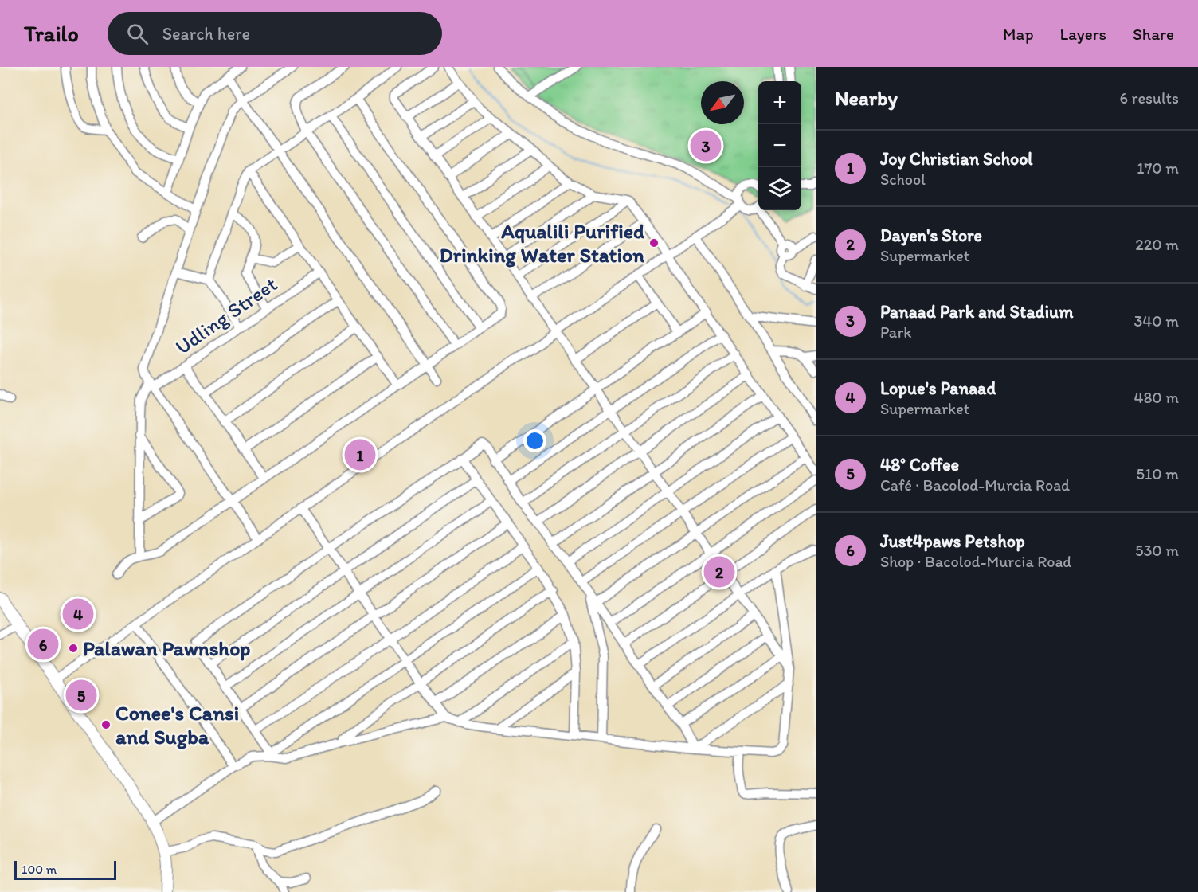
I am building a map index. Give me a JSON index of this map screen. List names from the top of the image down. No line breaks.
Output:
{"streets":{"street":["Udling Street"]},"places":["Aqualili Purified Drinking Water Station","Palawan Pawnshop","Conee's Cansi and Sugba"],"scale_bar":"100 m","north":"bottom left","page":{"header":"Trailo","search":"Search here","nav":["Map","Layers","Share"],"heading":["Nearby","6 results"],"map_buttons":["+","−"],"pins":["3","1","2","4","6","5"],"list":[{"mark":"1","name":"Joy Christian School","note":"School","value":"170 m"},{"mark":"2","name":"Dayen's Store","note":"Supermarket","value":"220 m"},{"mark":"3","name":"Panaad Park and Stadium","note":"Park","value":"340 m"},{"mark":"4","name":"Lopue's Panaad","note":"Supermarket","value":"480 m"},{"mark":"5","name":"48° Coffee","note":"Café · Bacolod-Murcia Road","value":"510 m"},{"mark":"6","name":"Just4paws Petshop","note":"Shop · Bacolod-Murcia Road","value":"530 m"}],"scale":"100 m"}}
